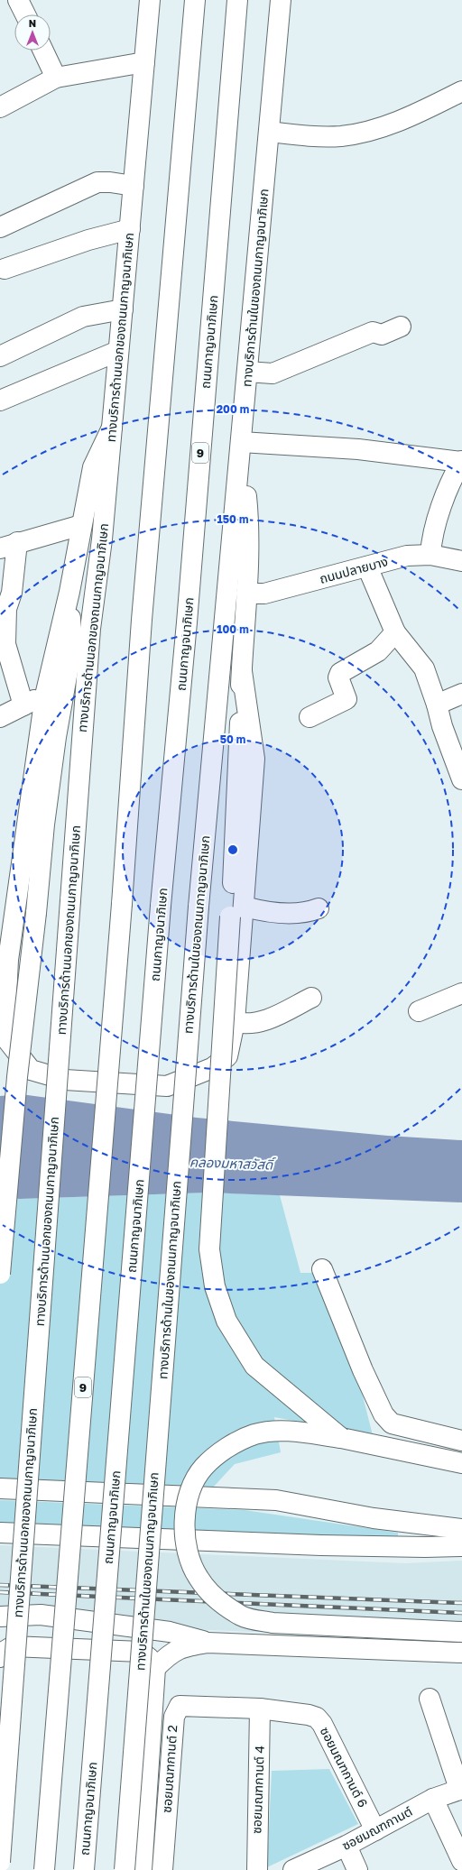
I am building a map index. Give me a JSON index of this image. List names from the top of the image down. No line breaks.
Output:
{"streets":{"main road":["ทางบริการด้านในของถนนกาญจนาภิเษก","ทางบริการด้านนอกของถนนกาญจนาภิเษก","ถนนกาญจนาภิเษก","9","ถนนปลายบาง","ซอยมณฑกานต์ 6","ซอยมณฑกานต์ 2","ซอยมณฑกานต์ 4","ซอยมณฑกานต์"]},"crossings":[["ซอยมณฑกานต์ 6","ซอยมณฑกานต์ 2"],["ซอยมณฑกานต์ 6","ซอยมณฑกานต์ 4"],["ซอยมณฑกานต์ 6","ซอยมณฑกานต์"],["ซอยมณฑกานต์ 2","ซอยมณฑกานต์ 4"]],"water":["คลองมหาสวัสดิ์"],"north":"top","rings":["200 m","150 m","100 m","50 m"]}
